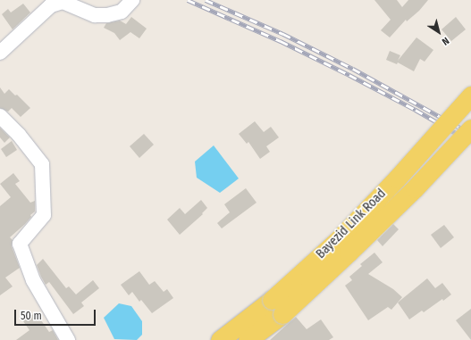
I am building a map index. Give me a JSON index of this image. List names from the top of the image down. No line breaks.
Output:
{"streets":{"main road":["Bayezid Link Road"]},"scale_bar":"50 m","north":"bottom right"}
